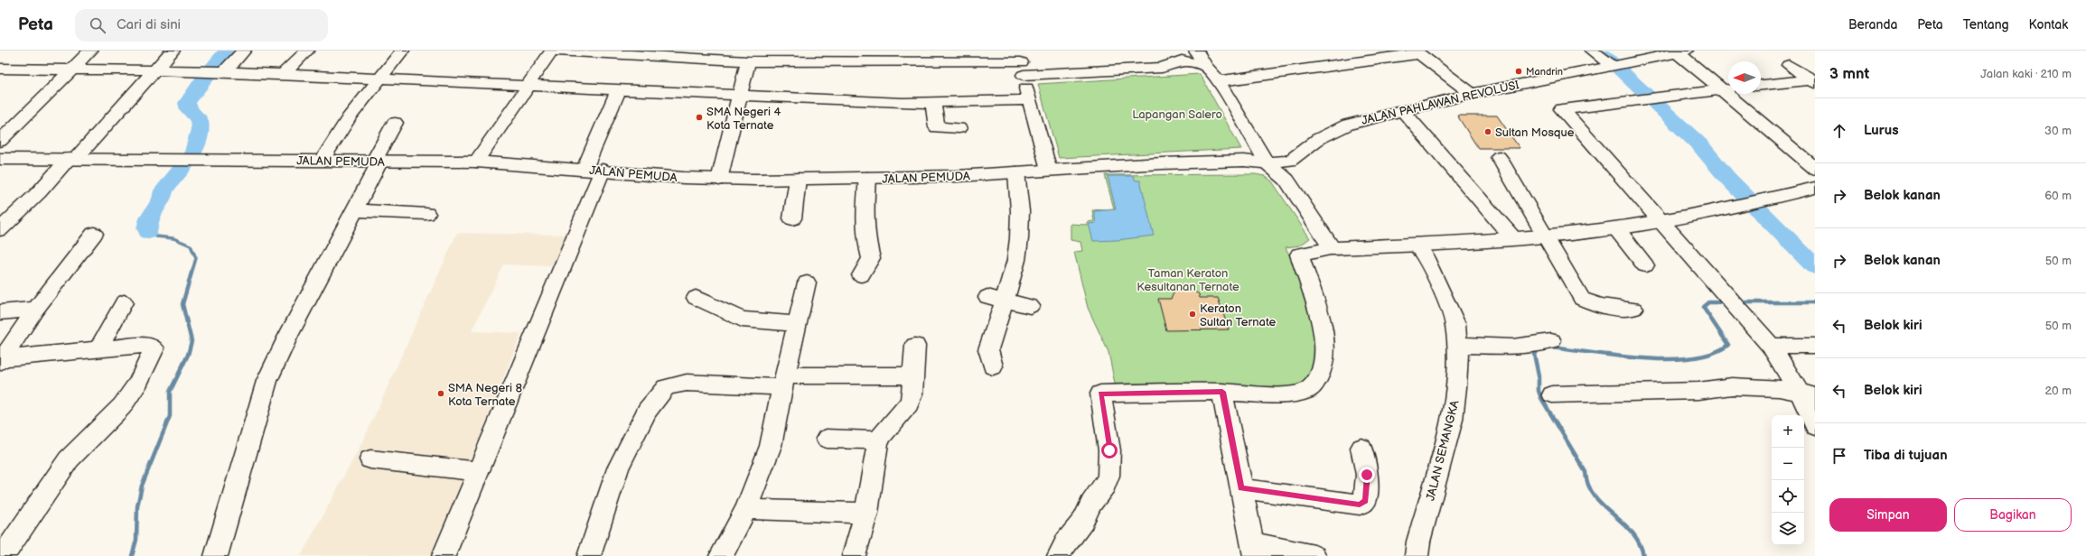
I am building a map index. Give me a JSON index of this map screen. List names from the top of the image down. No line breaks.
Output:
{"streets":{"highway":["JALAN PEMUDA"],"street":["JALAN PAHLAWAN REVOLUSI","JALAN SEMANGKA"]},"parks":["Lapangan Salero","Taman Keraton Kesultanan Ternate"],"places":["Mandrin","SMA Negeri 4 Kota Ternate","Sultan Mosque","Keraton Sultan Ternate","SMA Negeri 8 Kota Ternate"],"north":"left","page":{"header":"Peta","search":"Cari di sini","nav":["Beranda","Peta","Tentang","Kontak"],"heading":["3 mnt","Jalan kaki · 210 m"],"list":[["Lurus","30 m"],["Belok kanan","60 m"],["Belok kanan","50 m"],["Belok kiri","50 m"],["Belok kiri","20 m"],"Tiba di tujuan"],"map_buttons":["+","−"],"buttons":["Simpan","Bagikan"]}}
